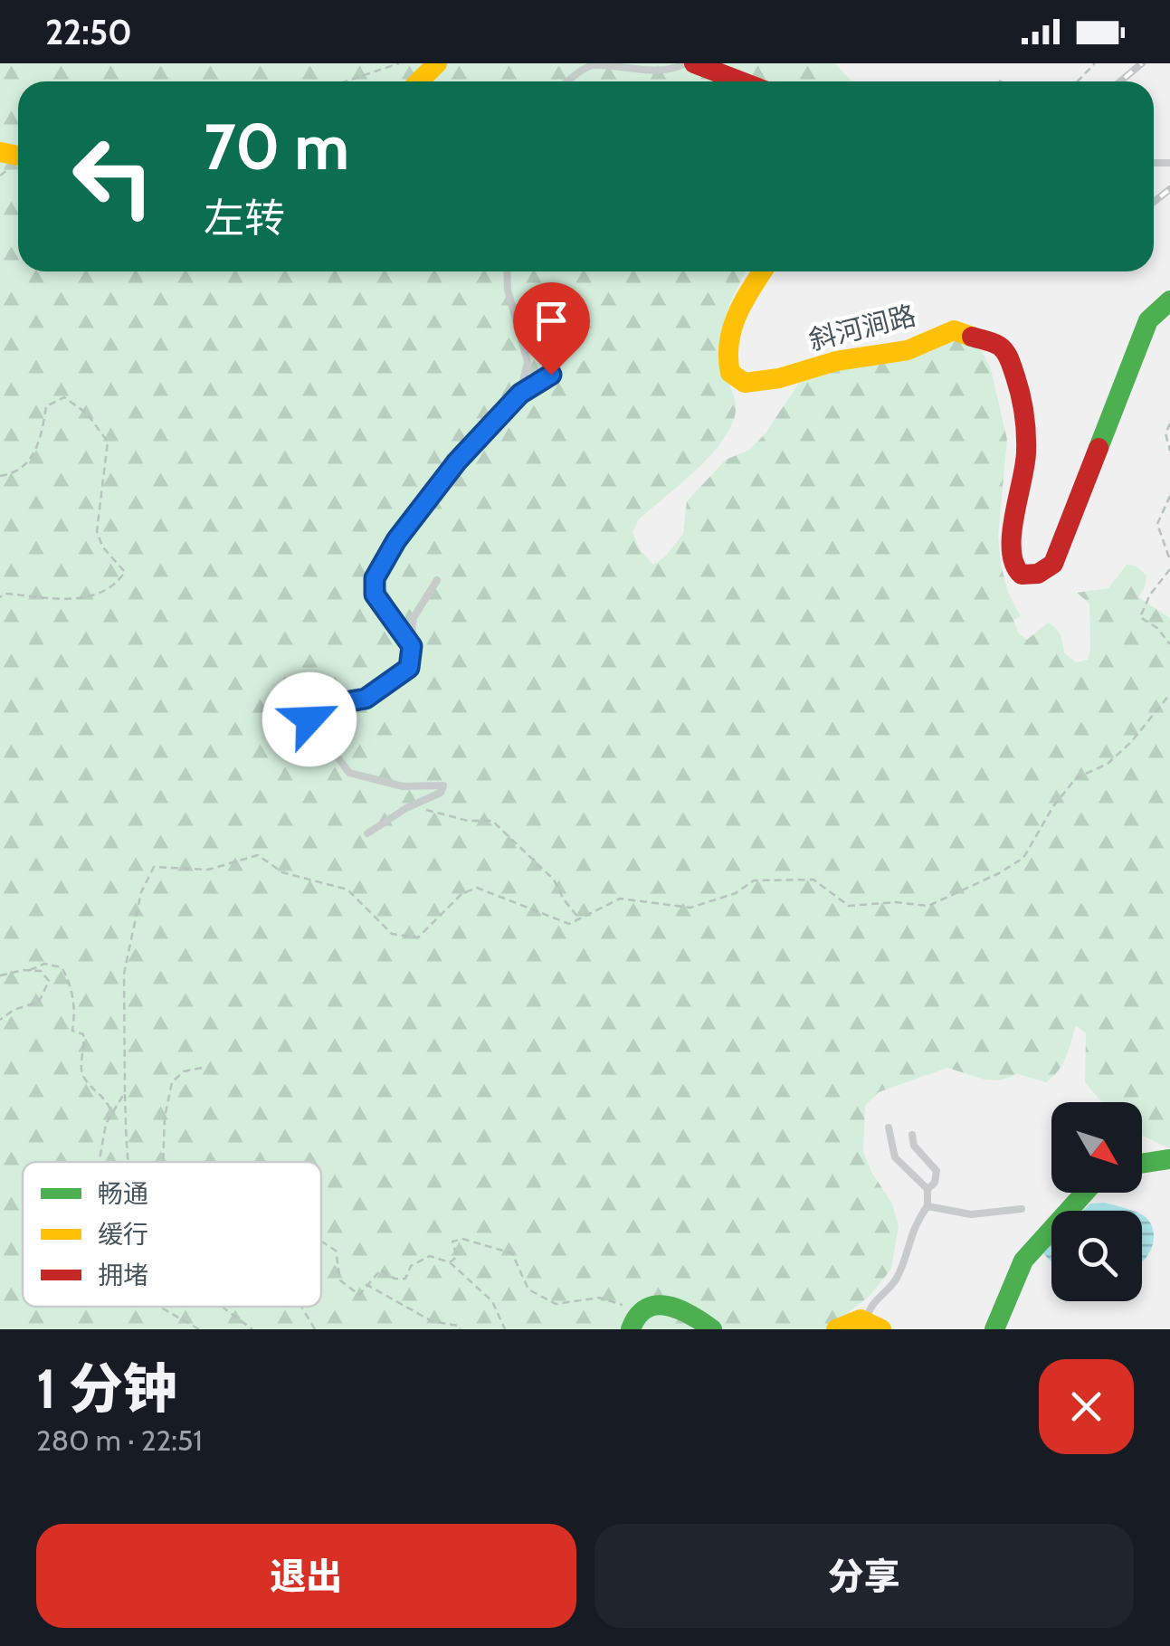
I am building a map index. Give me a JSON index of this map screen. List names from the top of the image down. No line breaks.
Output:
{"streets":{"street":["斜河涧路"]},"legend":["畅通","缓行","拥堵"],"north":"bottom right","page":{"status":"22:50","turn":["70 m","左转"],"heading":["1 分钟","280 m · 22:51"],"buttons":["退出","分享"]}}
